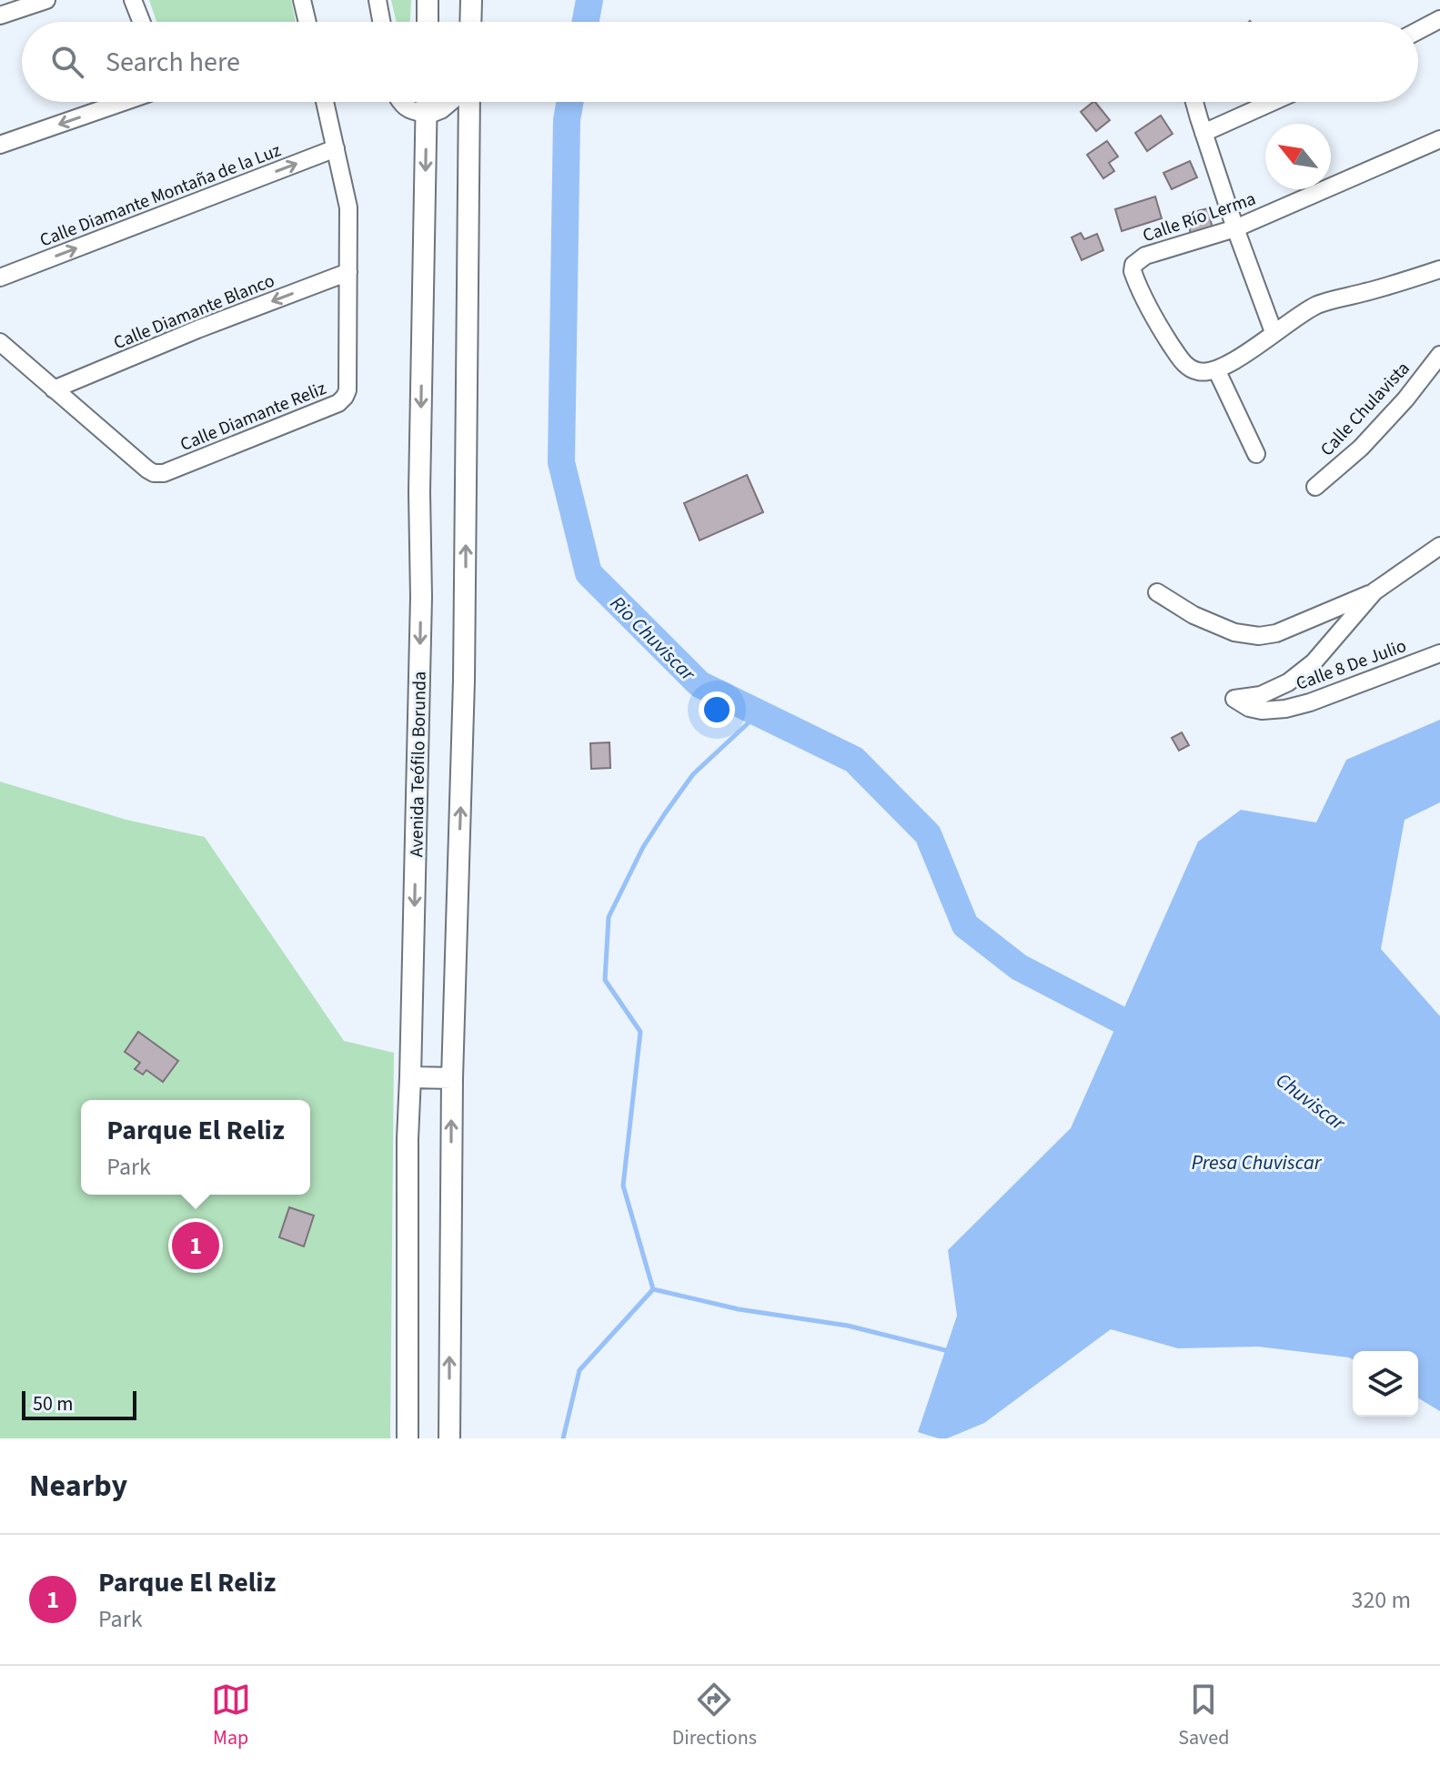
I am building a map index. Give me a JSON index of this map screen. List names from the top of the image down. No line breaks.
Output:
{"streets":{"main road":["Avenida Teófilo Borunda"],"street":["Calle Diamante Montaña de la Luz","Calle Río Lerma","Calle Diamante Blanco","Calle Chulavista","Calle Diamante Reliz","Calle 8 De Julio"]},"crossings":[["Calle Diamante Montaña de la Luz","Calle Diamante Reliz"],["Calle Diamante Blanco","Calle Diamante Reliz"]],"one_way":["Calle Diamante Blanco"],"water":["Rio Chuviscar","Chuviscar","Presa Chuviscar"],"scale_bar":"50 m","north":"top left","page":{"search":"Search here","popup":["Parque El Reliz","Park"],"pins":"1","scale":"50 m","heading":"Nearby","list":[{"mark":"1","name":"Parque El Reliz","note":"Park","value":"320 m"}],"nav":["Map","Directions","Saved"]}}
